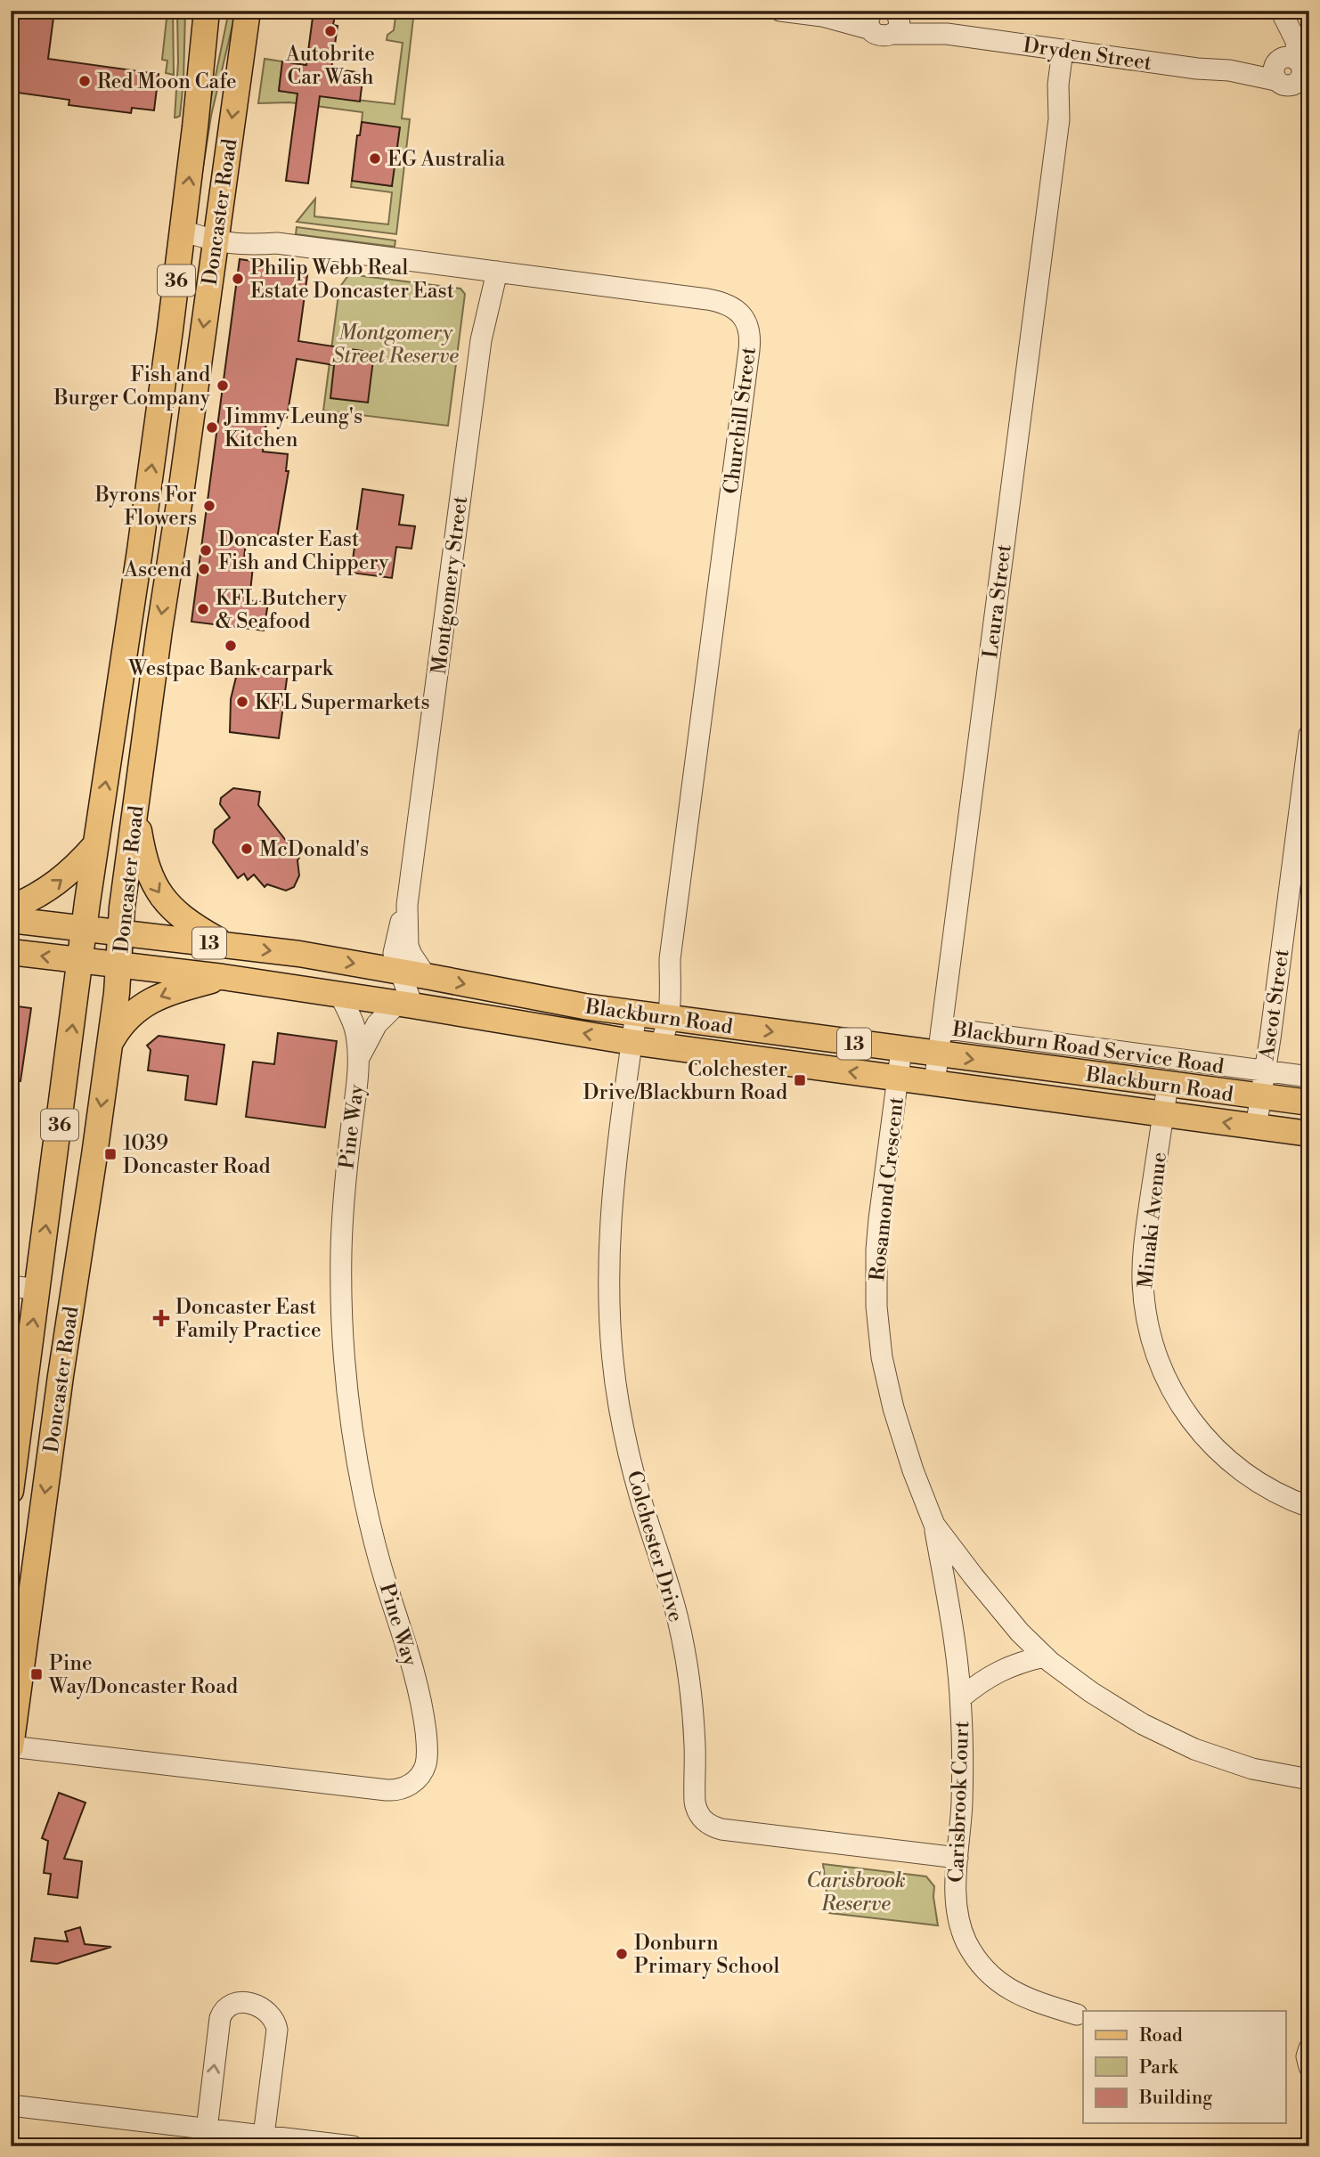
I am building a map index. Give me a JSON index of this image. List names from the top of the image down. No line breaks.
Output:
{"streets":{"main road":["Doncaster Road","36","13","Blackburn Road"],"street":["Dryden Street","Churchill Street","Montgomery Street","Leura Street","Ascot Street","Blackburn Road Service Road","Pine Way","Rosamond Crescent","Minaki Avenue","Colchester Drive","Carisbrook Court"]},"crossings":[["Dryden Street","Leura Street"],["Doncaster Road","Churchill Street"],["Doncaster Road","Blackburn Road"],["Doncaster Road","Pine Way"],["Churchill Street","Montgomery Street"],["Churchill Street","Blackburn Road"],["Churchill Street","Colchester Drive"],["Montgomery Street","Blackburn Road"],["Montgomery Street","Pine Way"],["Leura Street","Blackburn Road"],["Leura Street","Blackburn Road Service Road"],["Ascot Street","Blackburn Road"],["Ascot Street","Blackburn Road Service Road"],["Blackburn Road","Pine Way"],["Blackburn Road","Rosamond Crescent"],["Blackburn Road","Minaki Avenue"],["Blackburn Road","Colchester Drive"],["Rosamond Crescent","Carisbrook Court"],["Colchester Drive","Carisbrook Court"]],"parks":["Montgomery Street Reserve","Carisbrook Reserve"],"places":{"other":["Autobrite Car Wash","Red Moon Cafe","EG Australia","Philip Webb Real Estate Doncaster East","Fish and Burger Company","Jimmy Leung's Kitchen","Byrons For Flowers","Doncaster East Fish and Chippery","Ascend","KFL Butchery & Seafood","Westpac Bank carpark","KFL Supermarkets","McDonald's","Donburn Primary School"],"transit":["Colchester Drive/Blackburn Road","1039 Doncaster Road","Pine Way/Doncaster Road"],"health":["Doncaster East Family Practice"]},"legend":["Road","Park","Building"]}
